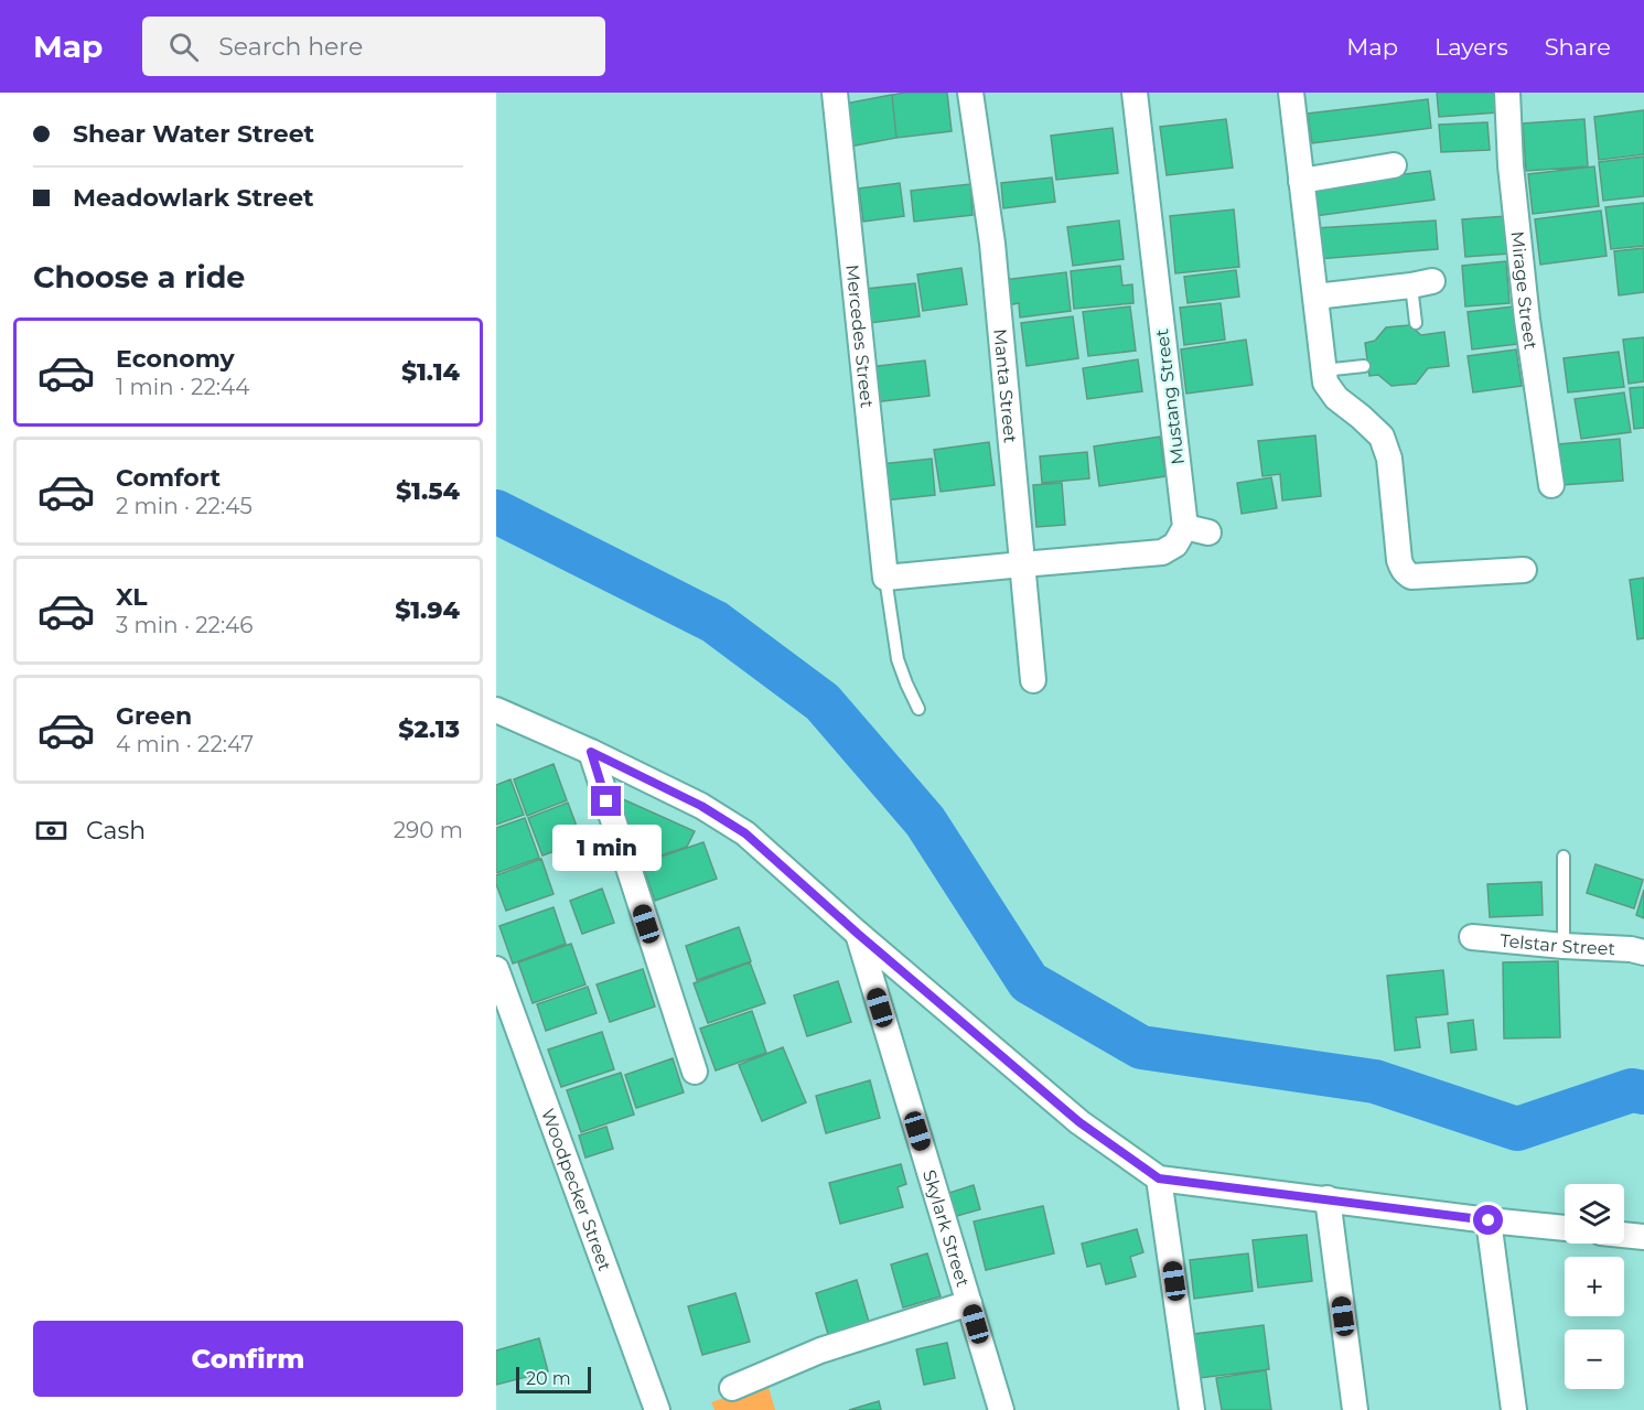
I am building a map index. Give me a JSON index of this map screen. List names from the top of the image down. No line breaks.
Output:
{"streets":{"street":["Mirage Street","Mercedes Street","Manta Street","Mustang Street","Telstar Street","Woodpecker Street","Skylark Street"]},"crossings":[["Mercedes Street","Mustang Street"],["Manta Street","Mustang Street"]],"scale_bar":"20 m","page":{"header":"Map","search":"Search here","nav":["Map","Layers","Share"],"banner":["Shear Water Street","Meadowlark Street"],"heading":"Choose a ride","list":[{"name":"Economy","note":"1 min · 22:44","value":"$1.14"},{"name":"Comfort","note":"2 min · 22:45","value":"$1.54"},{"name":"XL","note":"3 min · 22:46","value":"$1.94"},{"name":"Green","note":"4 min · 22:47","value":"$2.13"}],"pay":["Cash","290 m"],"bubble":"1 min","map_buttons":["+","−"],"buttons":"Confirm","scale":"20 m"}}
